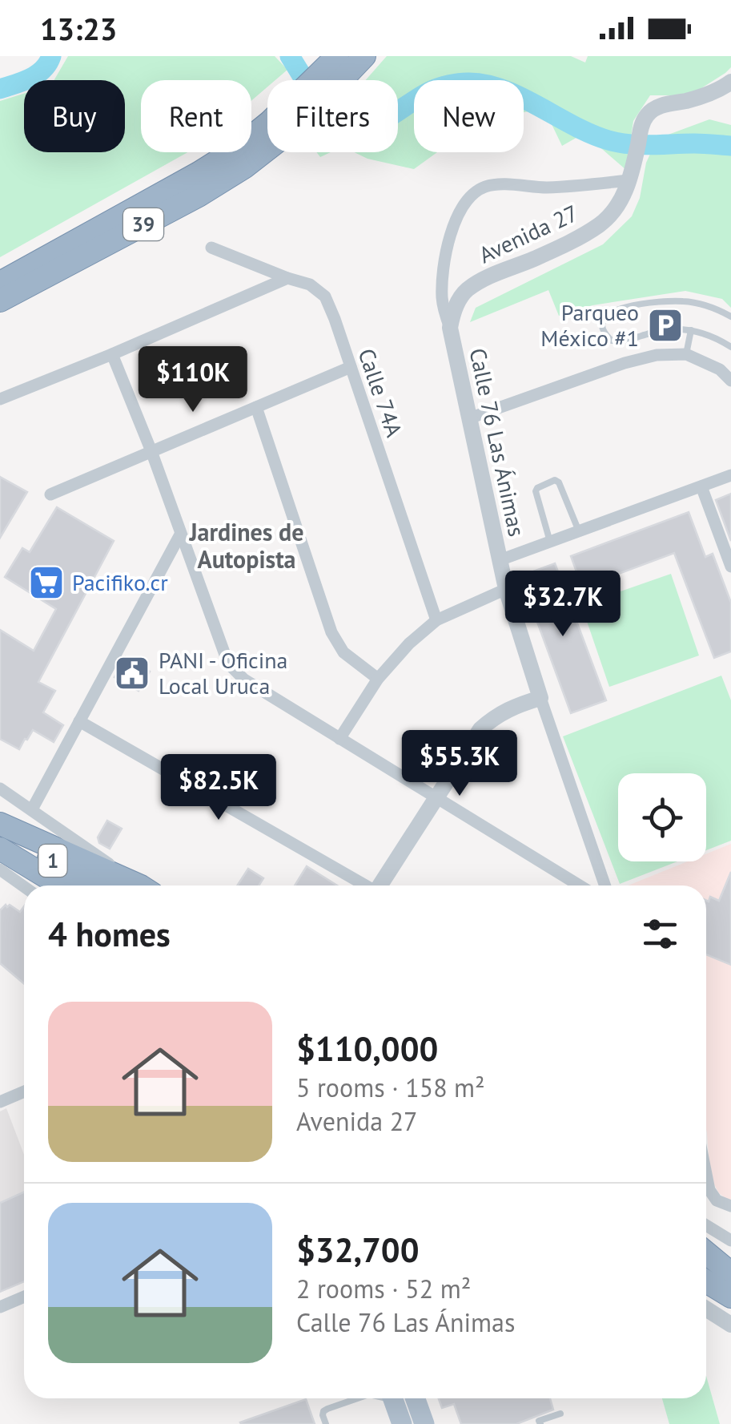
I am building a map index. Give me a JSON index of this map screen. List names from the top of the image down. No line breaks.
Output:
{"streets":{"highway":["39","1"],"street":["Avenida 27","Calle 74A","Calle 76 Las Ánimas"]},"crossings":[["Avenida 27","Calle 76 Las Ánimas"]],"districts":["Jardines de Autopista"],"places":{"parking":["Parqueo México #1"],"supermarket":["Pacifiko.cr"],"public building":["PANI - Oficina Local Uruca"]},"page":{"status":"13:23","chip":["Buy","Rent","Filters","New"],"price":["$110K","$32.7K","$55.3K","$82.5K"],"heading":"4 homes","list":[{"name":"$110,000","note":"5 rooms · 158 m² · Avenida 27"},{"name":"$32,700","note":"2 rooms · 52 m² · Calle 76 Las Ánimas"}]}}
